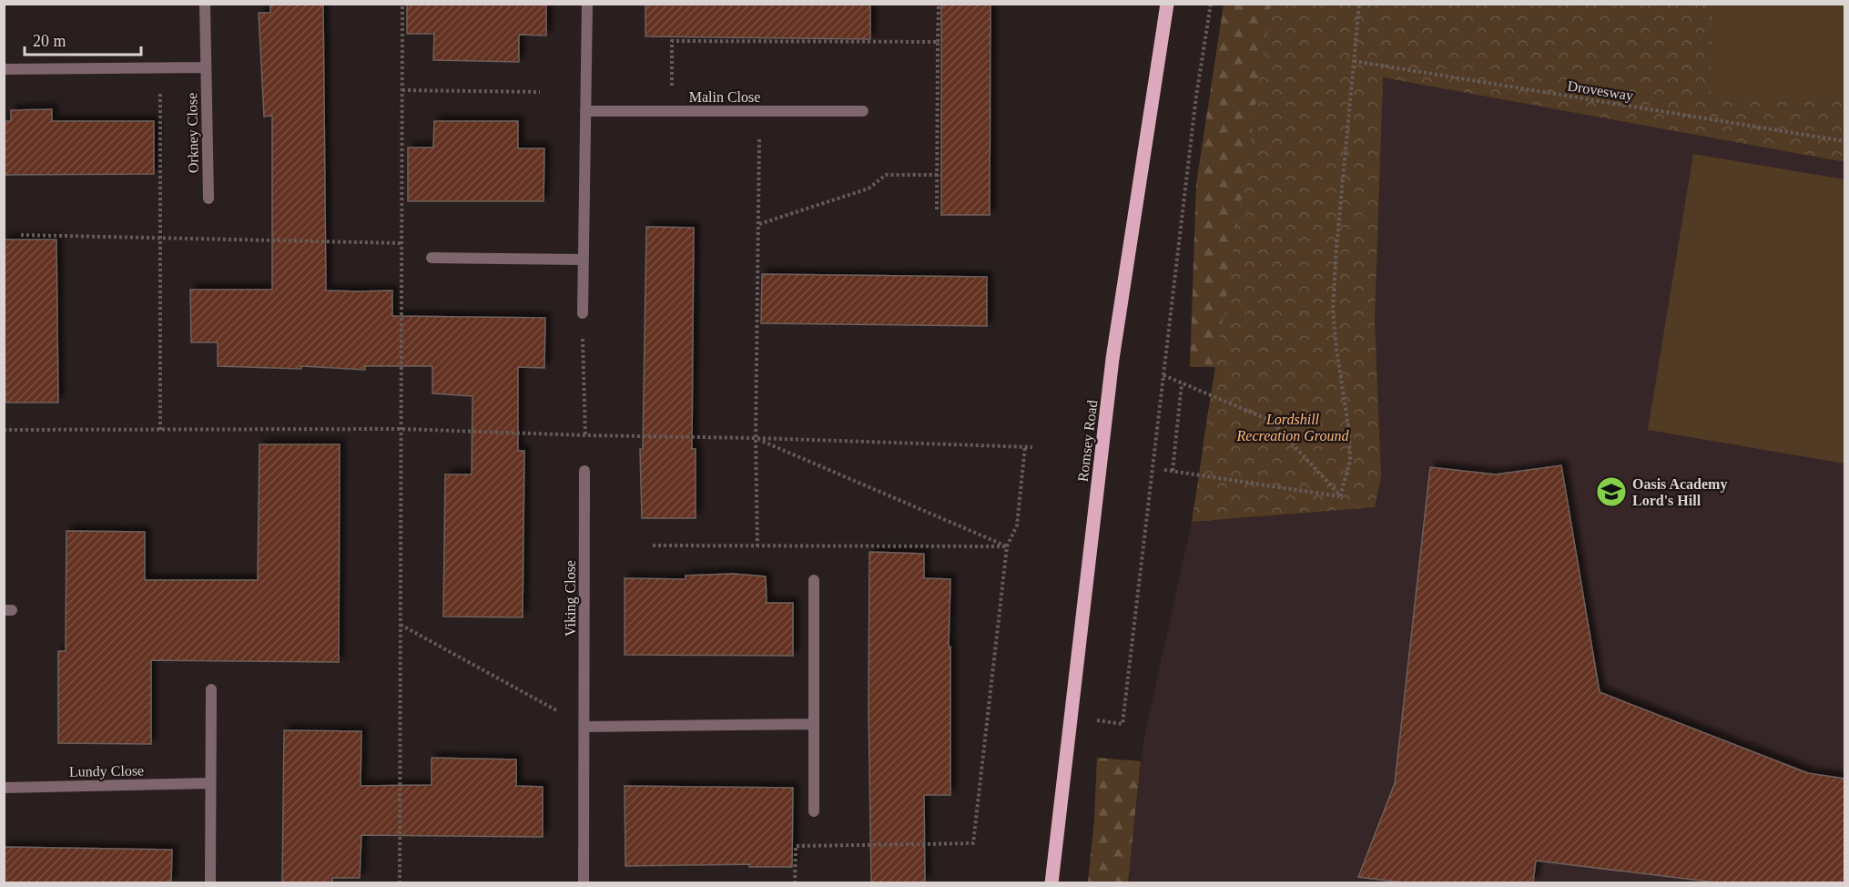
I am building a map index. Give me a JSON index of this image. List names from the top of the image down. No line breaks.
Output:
{"streets":{"main road":["Romsey Road"],"street":["Malin Close","Orkney Close","Viking Close","Lundy Close"],"path":["Drovesway"]},"parks":["Lordshill Recreation Ground"],"places":{"school or university":["Oasis Academy Lord's Hill"]},"scale_bar":"20 m"}
